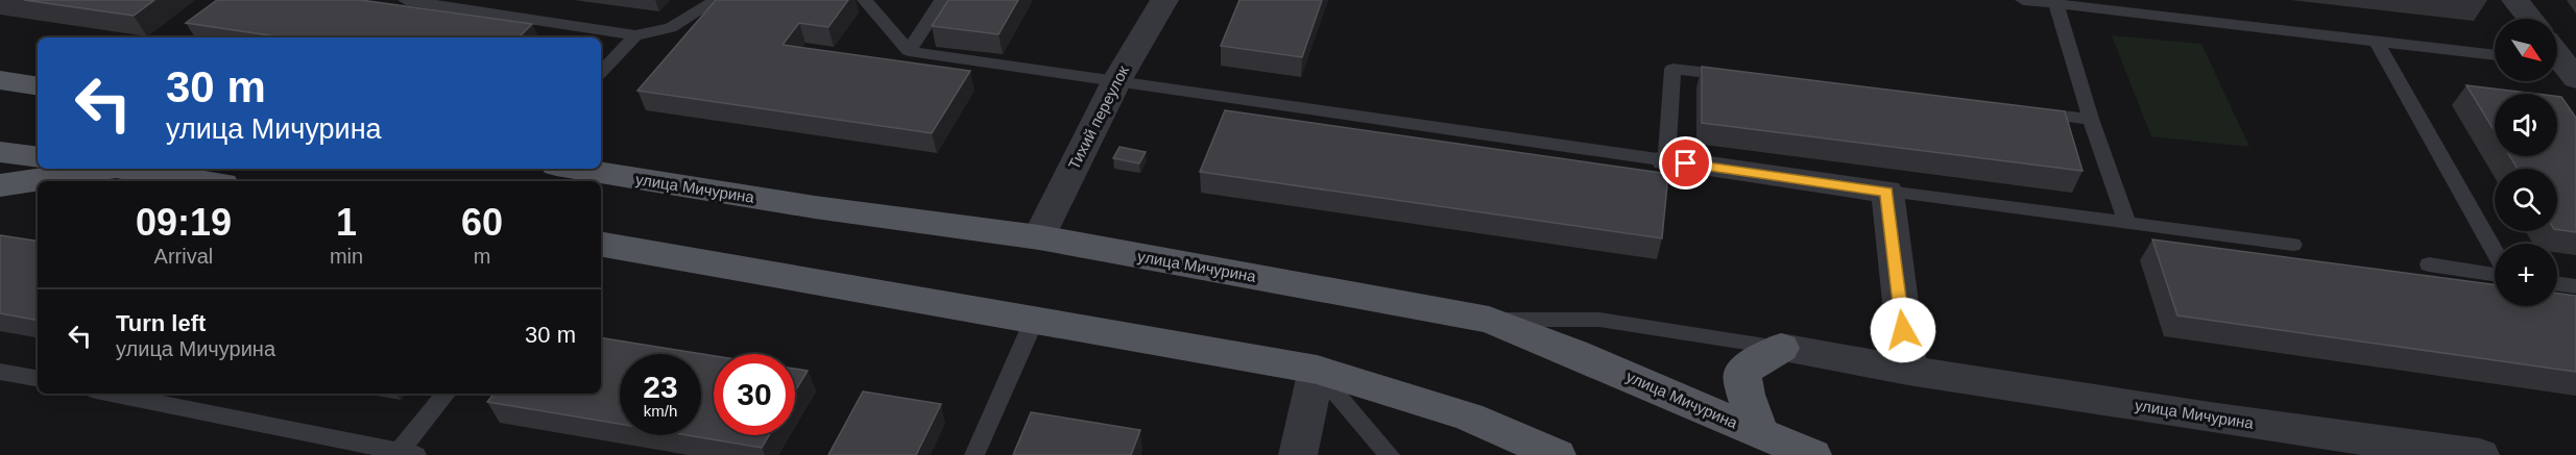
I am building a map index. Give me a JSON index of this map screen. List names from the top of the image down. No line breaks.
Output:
{"streets":{"main road":["улица Мичурина"],"street":["Тихий переулок"]},"crossings":[["Тихий переулок","улица Мичурина"]],"north":"bottom right","page":{"map_buttons":"+","turn":["30 m","улица Мичурина"],"eta":["09:19","Arrival","1","min","60","m"],"list":[{"name":"Turn left","note":"улица Мичурина","value":"30 m"}],"speed":"23 km/h","limit":"30"}}
